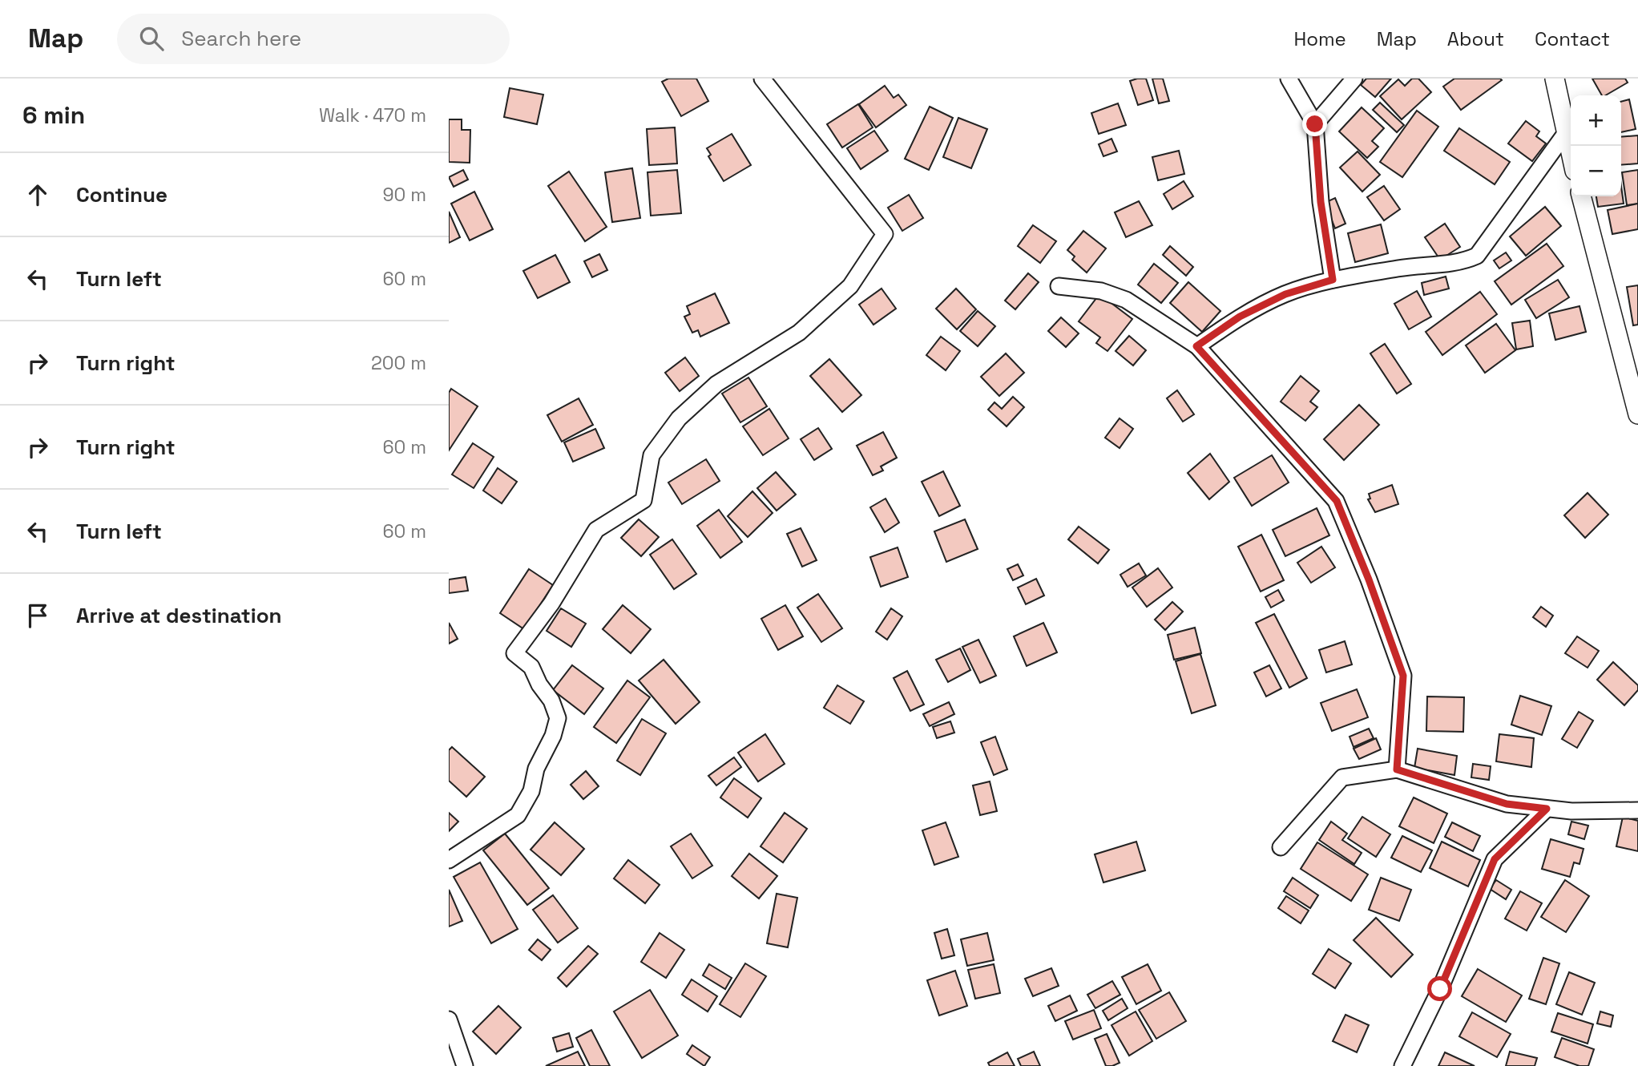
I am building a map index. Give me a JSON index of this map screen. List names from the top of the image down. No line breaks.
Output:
{"page":{"header":"Map","search":"Search here","nav":["Home","Map","About","Contact"],"heading":["6 min","Walk · 470 m"],"map_buttons":["+","−"],"list":[["Continue","90 m"],["Turn left","60 m"],["Turn right","200 m"],["Turn right","60 m"],["Turn left","60 m"],"Arrive at destination"]}}
